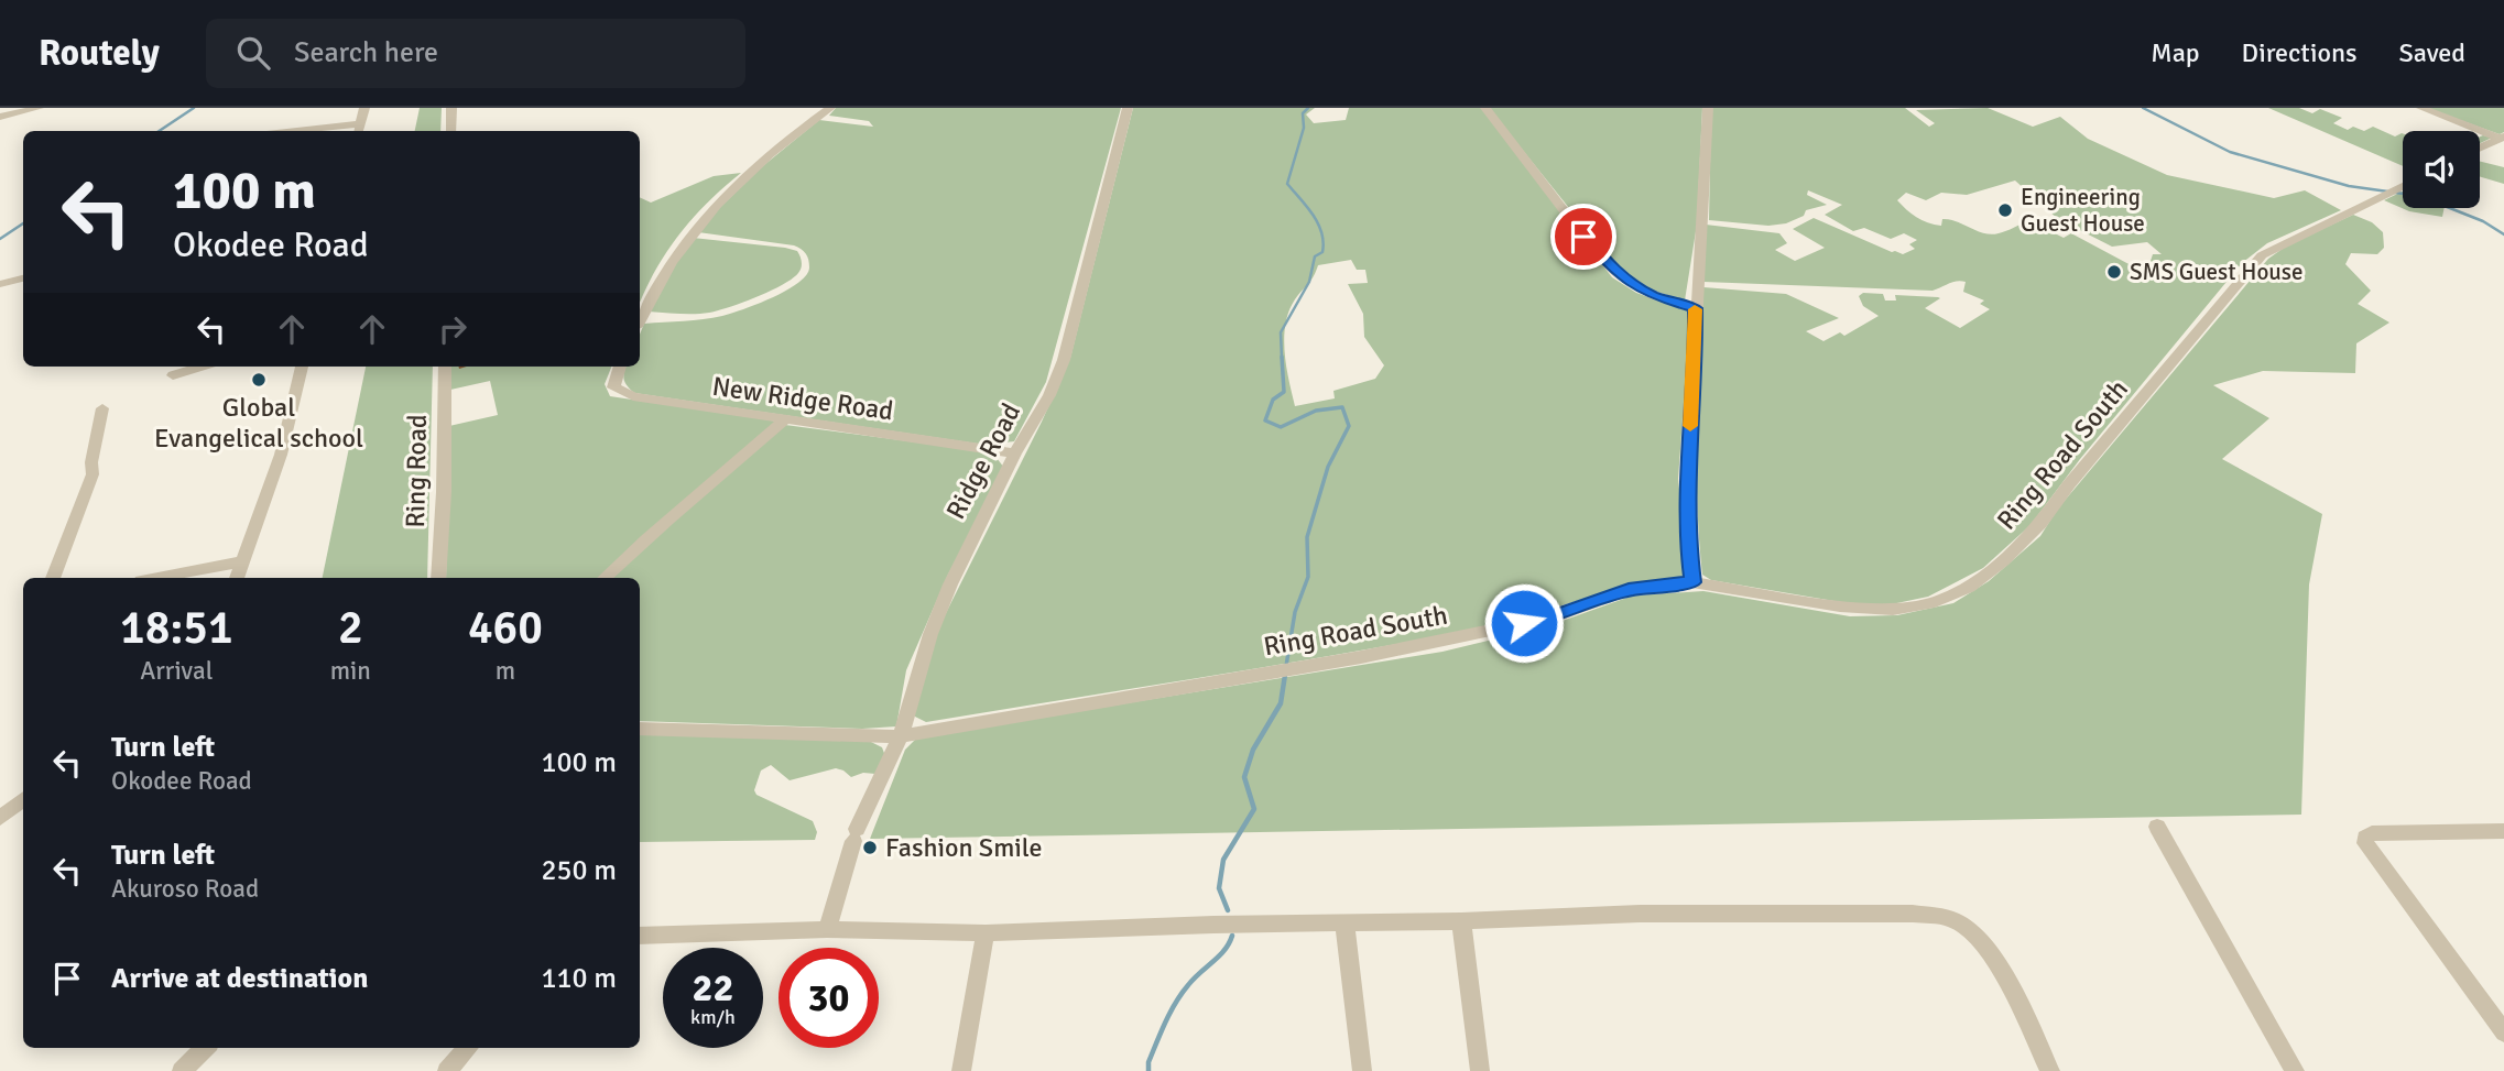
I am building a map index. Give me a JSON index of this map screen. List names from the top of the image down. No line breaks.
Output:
{"streets":{"street":["New Ridge Road","Ring Road South","Ridge Road","Ring Road"]},"crossings":[["New Ridge Road","Ridge Road"],["Ring Road South","Ridge Road"]],"places":["Engineering Guest House","SMS Guest House","Global Evangelical school","Fashion Smile"],"page":{"header":"Routely","search":"Search here","nav":["Map","Directions","Saved"],"turn":["100 m","Okodee Road"],"eta":["18:51","Arrival","2","min","460","m"],"list":[{"name":"Turn left","note":"Okodee Road","value":"100 m"},{"name":"Turn left","note":"Akuroso Road","value":"250 m"},{"name":"Arrive at destination","value":"110 m"}],"speed":"22 km/h","limit":"30"}}
